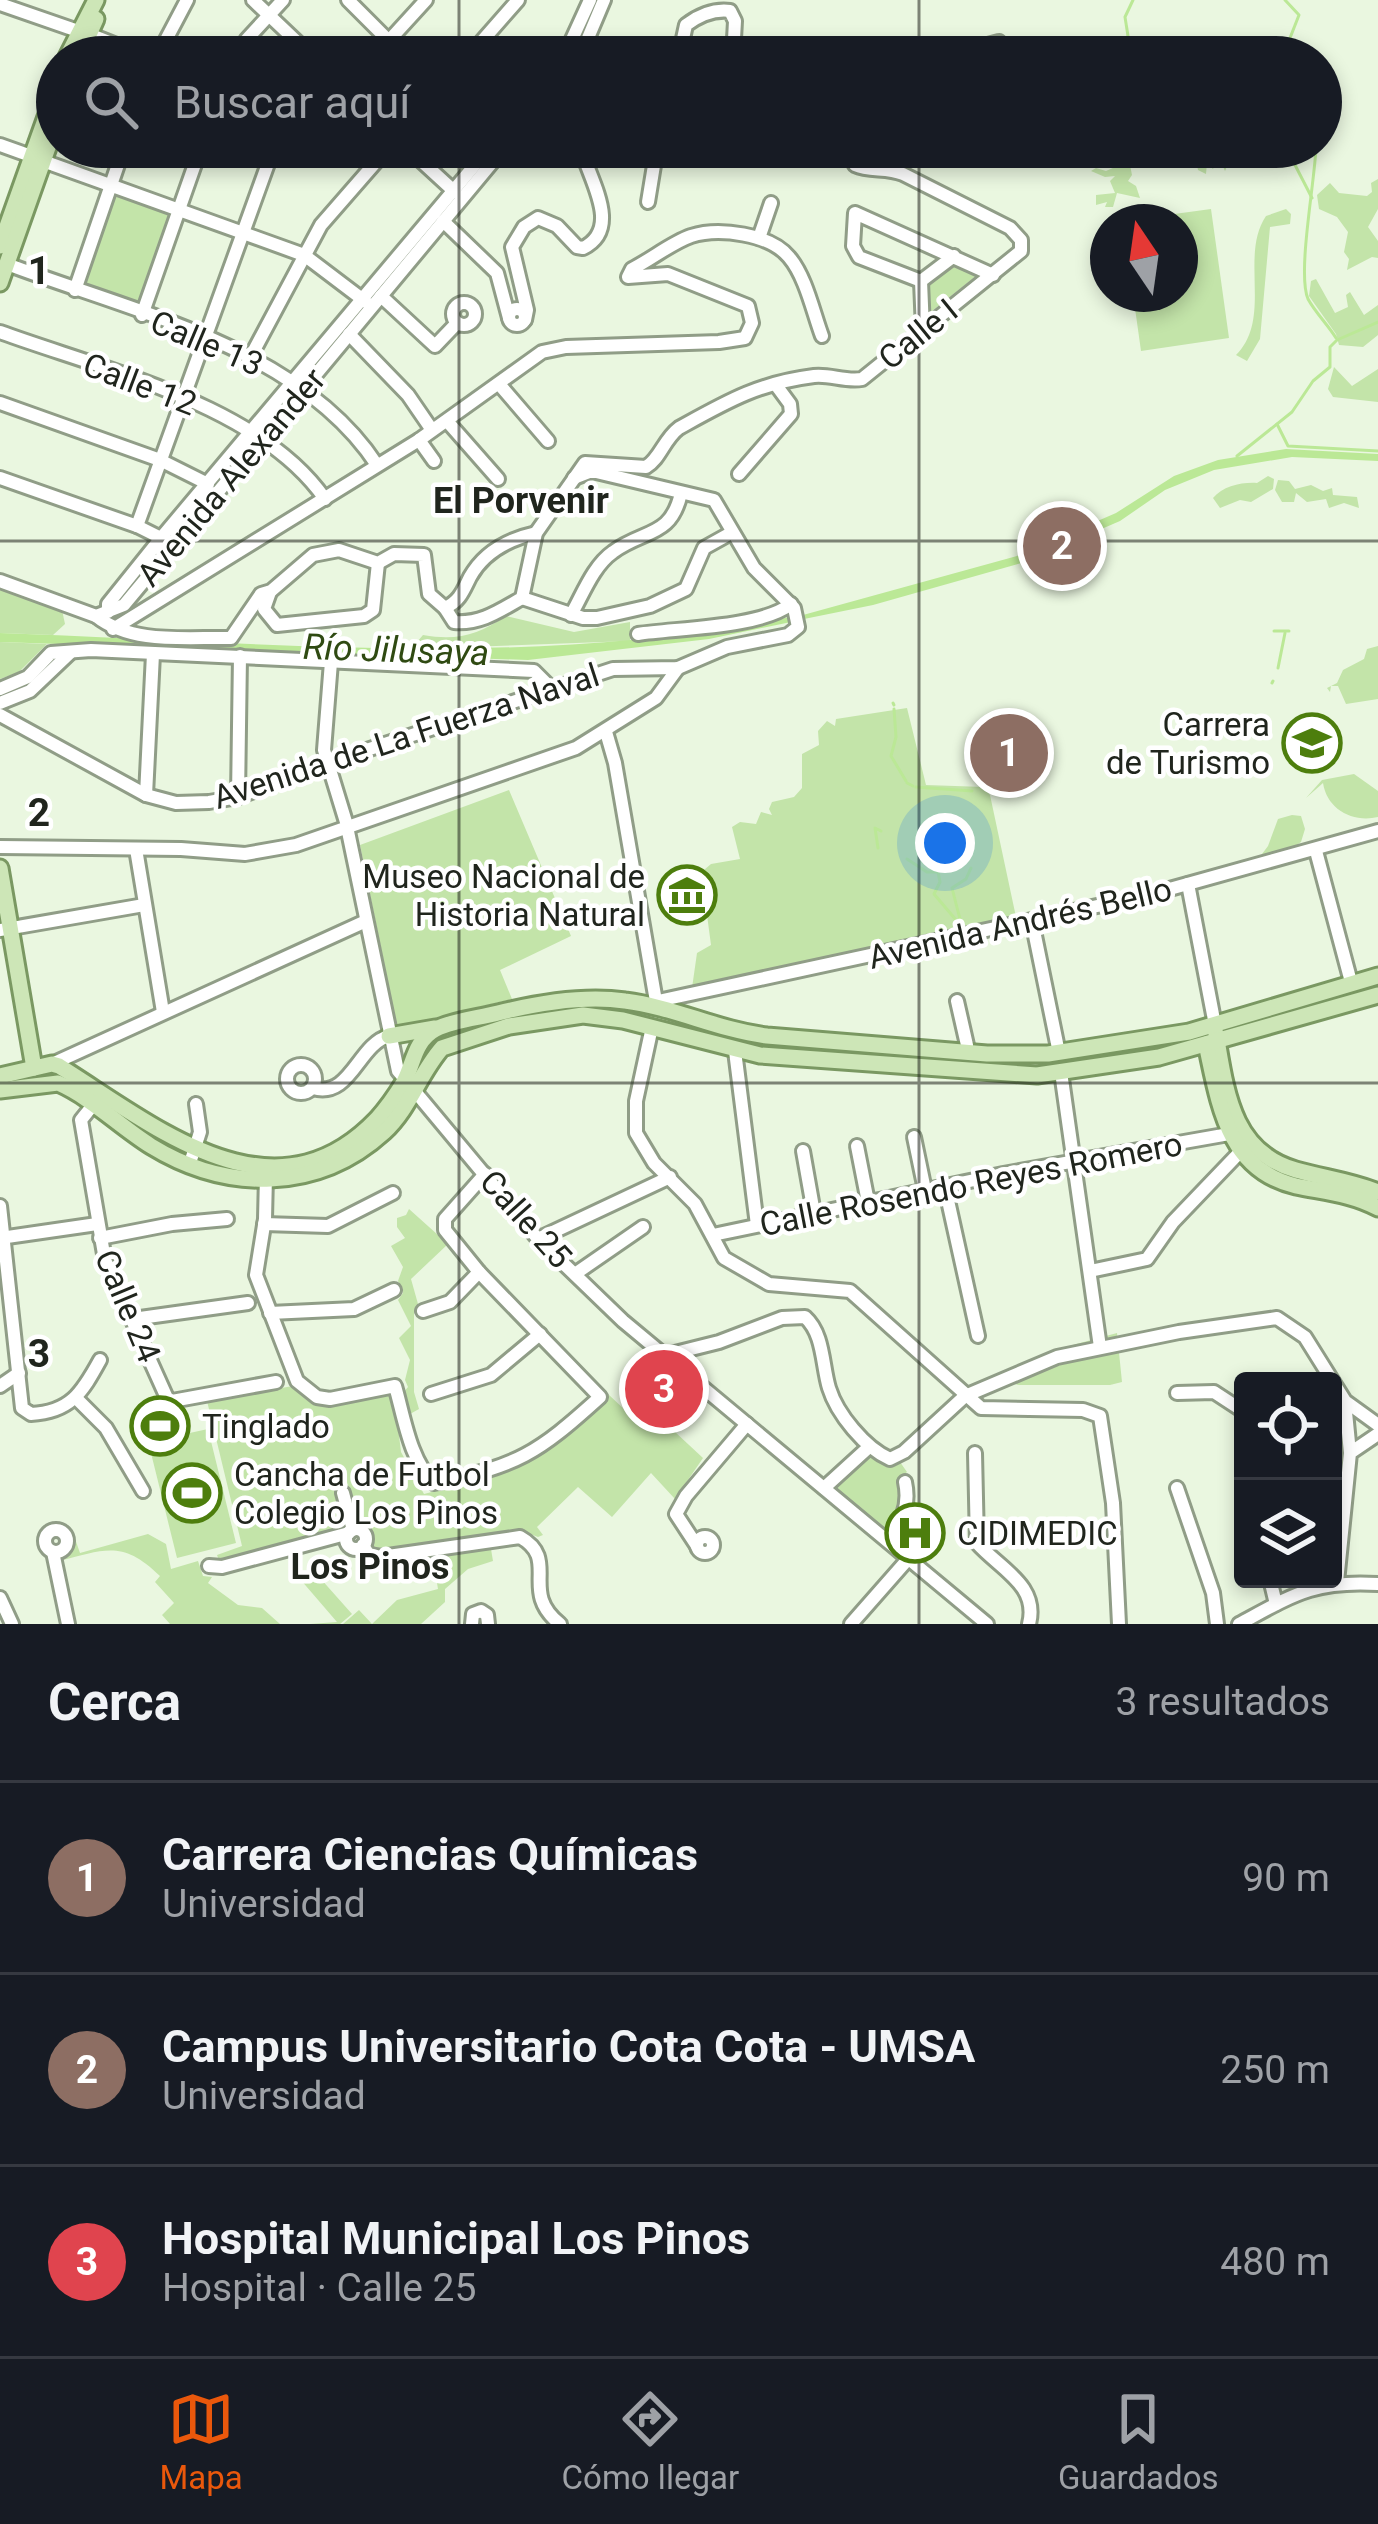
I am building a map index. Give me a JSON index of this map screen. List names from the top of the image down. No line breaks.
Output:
{"streets":{"street":["Calle I","Calle 13","Calle 12","Avenida Alexander","Avenida de La Fuerza Naval","Avenida Andrés Bello","Calle Rosendo Reyes Romero","Calle 25","Calle 24"]},"crossings":[["Calle 13","Avenida Alexander"],["Calle 12","Avenida Alexander"],["Avenida de La Fuerza Naval","Calle 25"]],"districts":["El Porvenir","Los Pinos"],"water":["Río Jilusaya"],"places":{"school or university":["Carrera de Turismo"],"museum":["Museo Nacional de Historia Natural"],"sports":["Tinglado","Cancha de Futbol Colegio Los Pinos"],"hospital":["CIDIMEDIC"]},"north":"top","page":{"search":"Buscar aquí","pins":["2","1","3"],"heading":["Cerca","3 resultados"],"list":[{"mark":"1","name":"Carrera Ciencias Químicas","note":"Universidad","value":"90 m"},{"mark":"2","name":"Campus Universitario Cota Cota - UMSA","note":"Universidad","value":"250 m"},{"mark":"3","name":"Hospital Municipal Los Pinos","note":"Hospital · Calle 25","value":"480 m"}],"nav":["Mapa","Cómo llegar","Guardados"]},"grid":{"rows":["1","2","3"]}}
